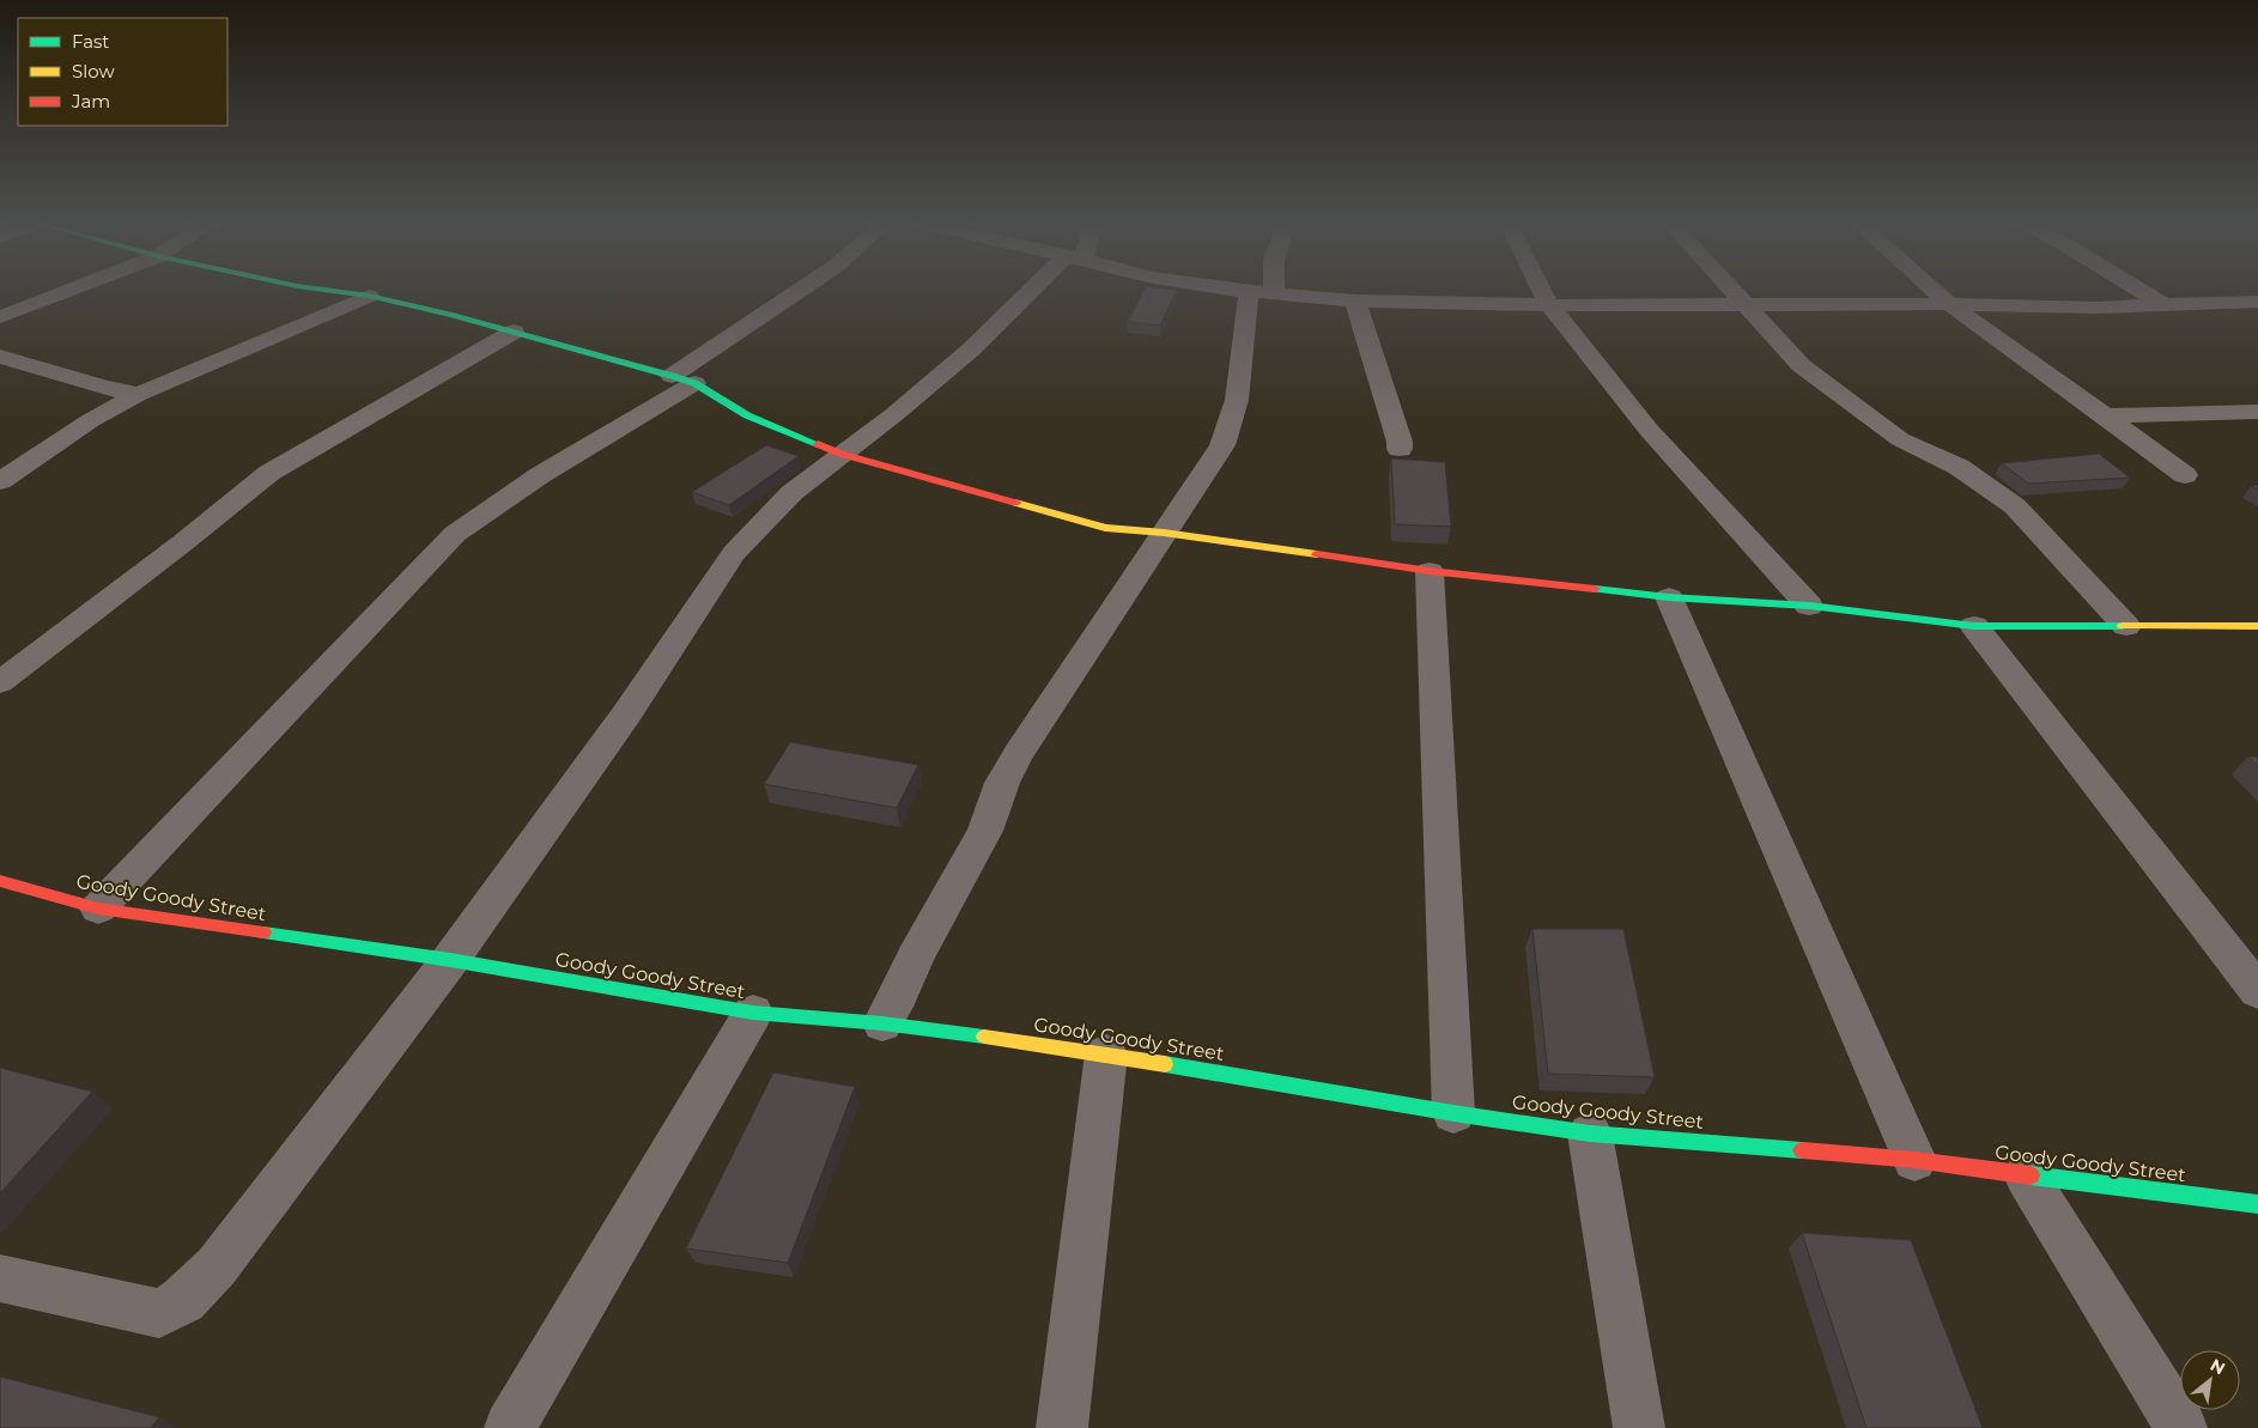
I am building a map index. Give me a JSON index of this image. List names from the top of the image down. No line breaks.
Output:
{"streets":{"street":["Goody Goody Street"]},"legend":["Fast","Slow","Jam"],"north":"top right"}
